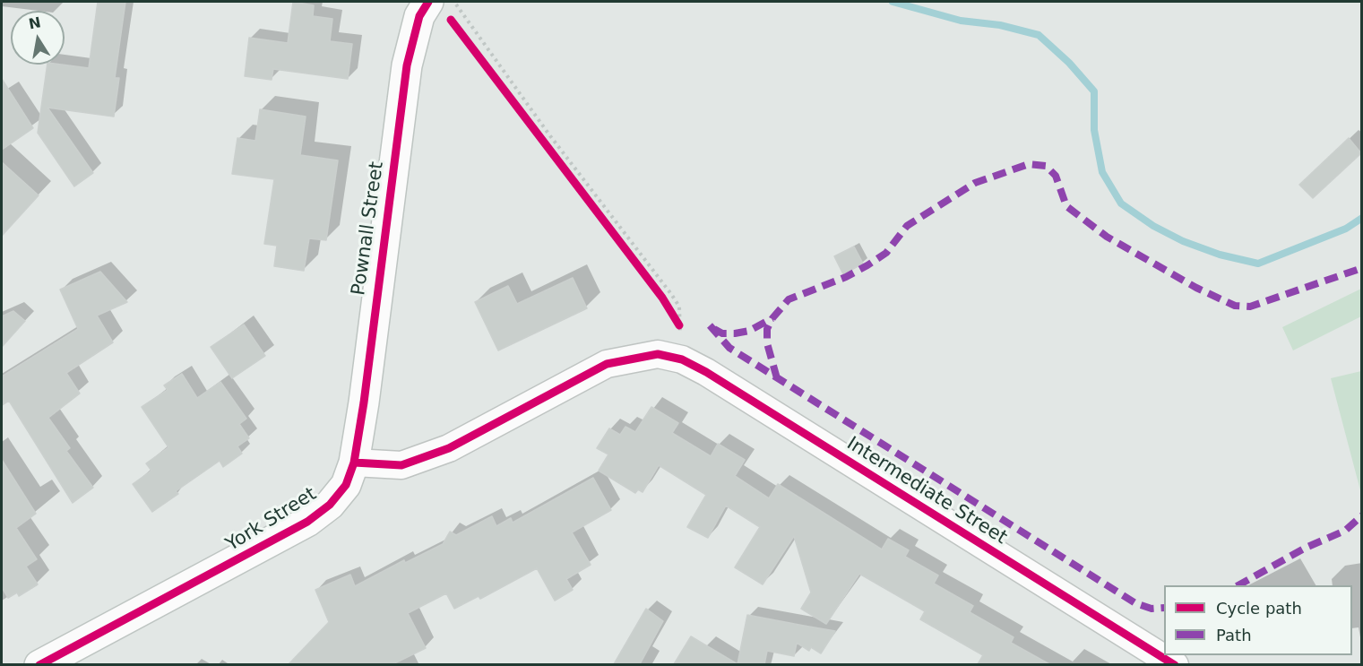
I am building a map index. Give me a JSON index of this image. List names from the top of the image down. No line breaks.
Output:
{"streets":{"street":["Pownall Street","Intermediate Street","York Street"]},"crossings":[["Pownall Street","York Street"]],"legend":["Cycle path","Path"],"north":"top"}
